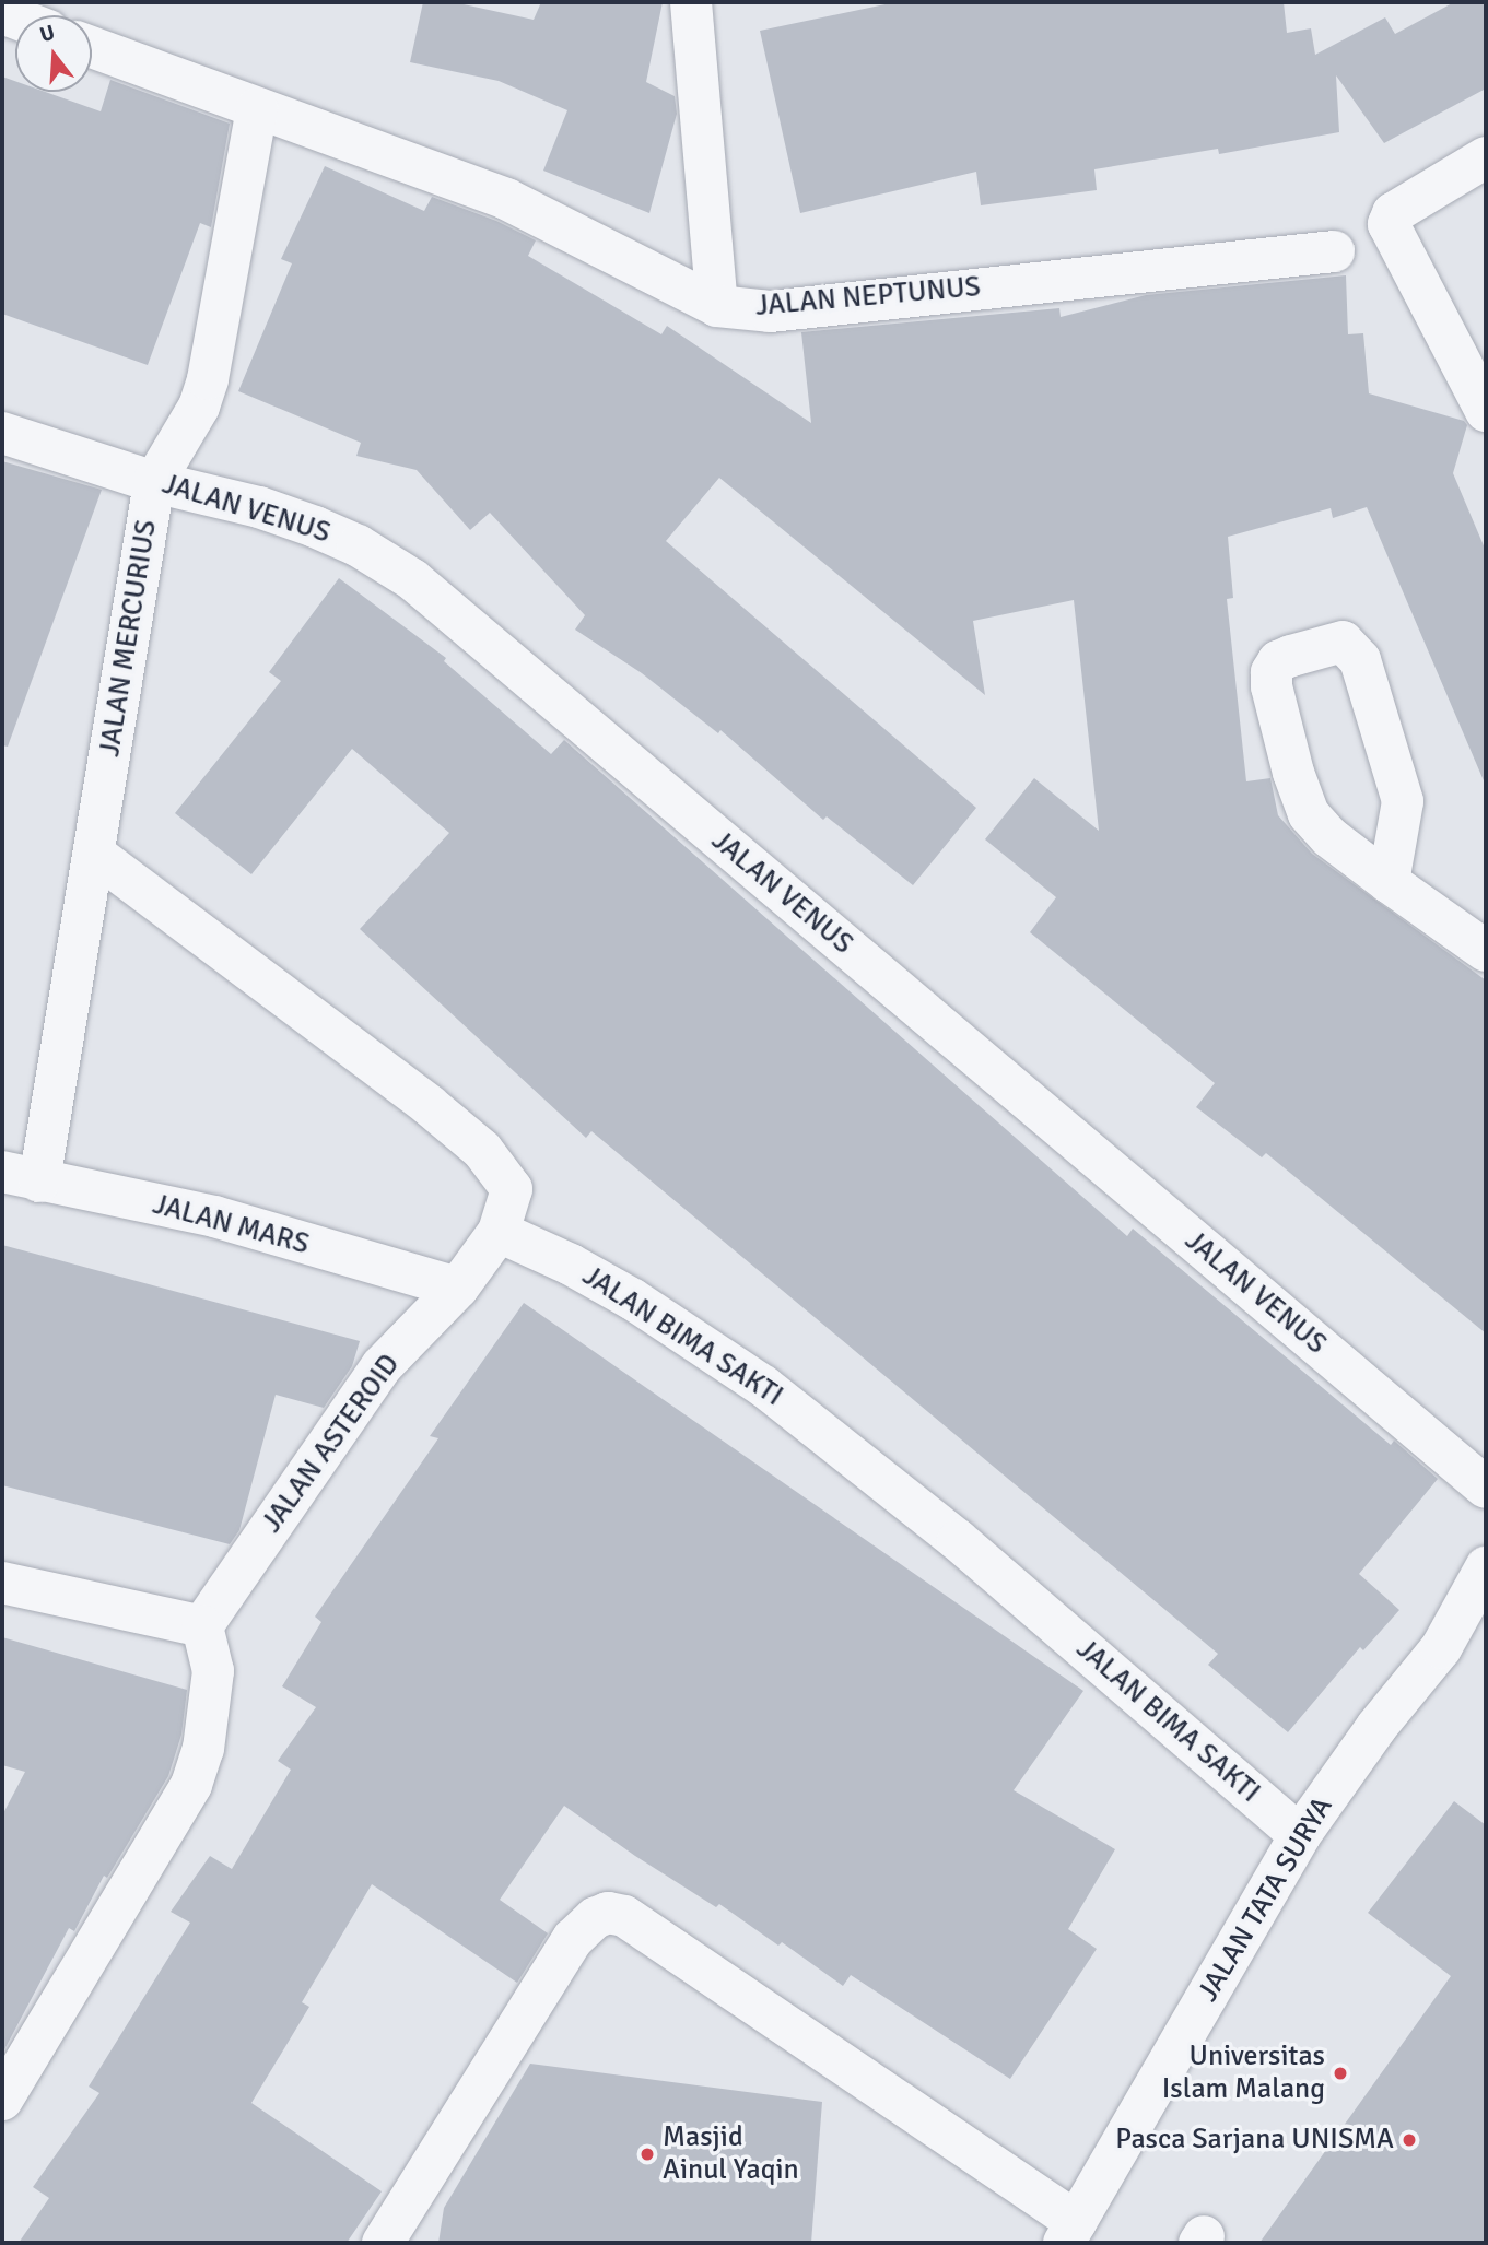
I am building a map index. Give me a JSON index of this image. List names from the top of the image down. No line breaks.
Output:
{"streets":{"street":["JALAN NEPTUNUS","JALAN VENUS","JALAN MERCURIUS","JALAN MARS","JALAN BIMA SAKTI","JALAN ASTEROID","JALAN TATA SURYA"]},"crossings":[["JALAN NEPTUNUS","JALAN MERCURIUS"],["JALAN VENUS","JALAN MERCURIUS"],["JALAN MERCURIUS","JALAN MARS"],["JALAN MARS","JALAN ASTEROID"],["JALAN BIMA SAKTI","JALAN ASTEROID"],["JALAN BIMA SAKTI","JALAN TATA SURYA"]],"places":["Universitas Islam Malang","Pasca Sarjana UNISMA","Masjid Ainul Yaqin"],"north":"top"}
